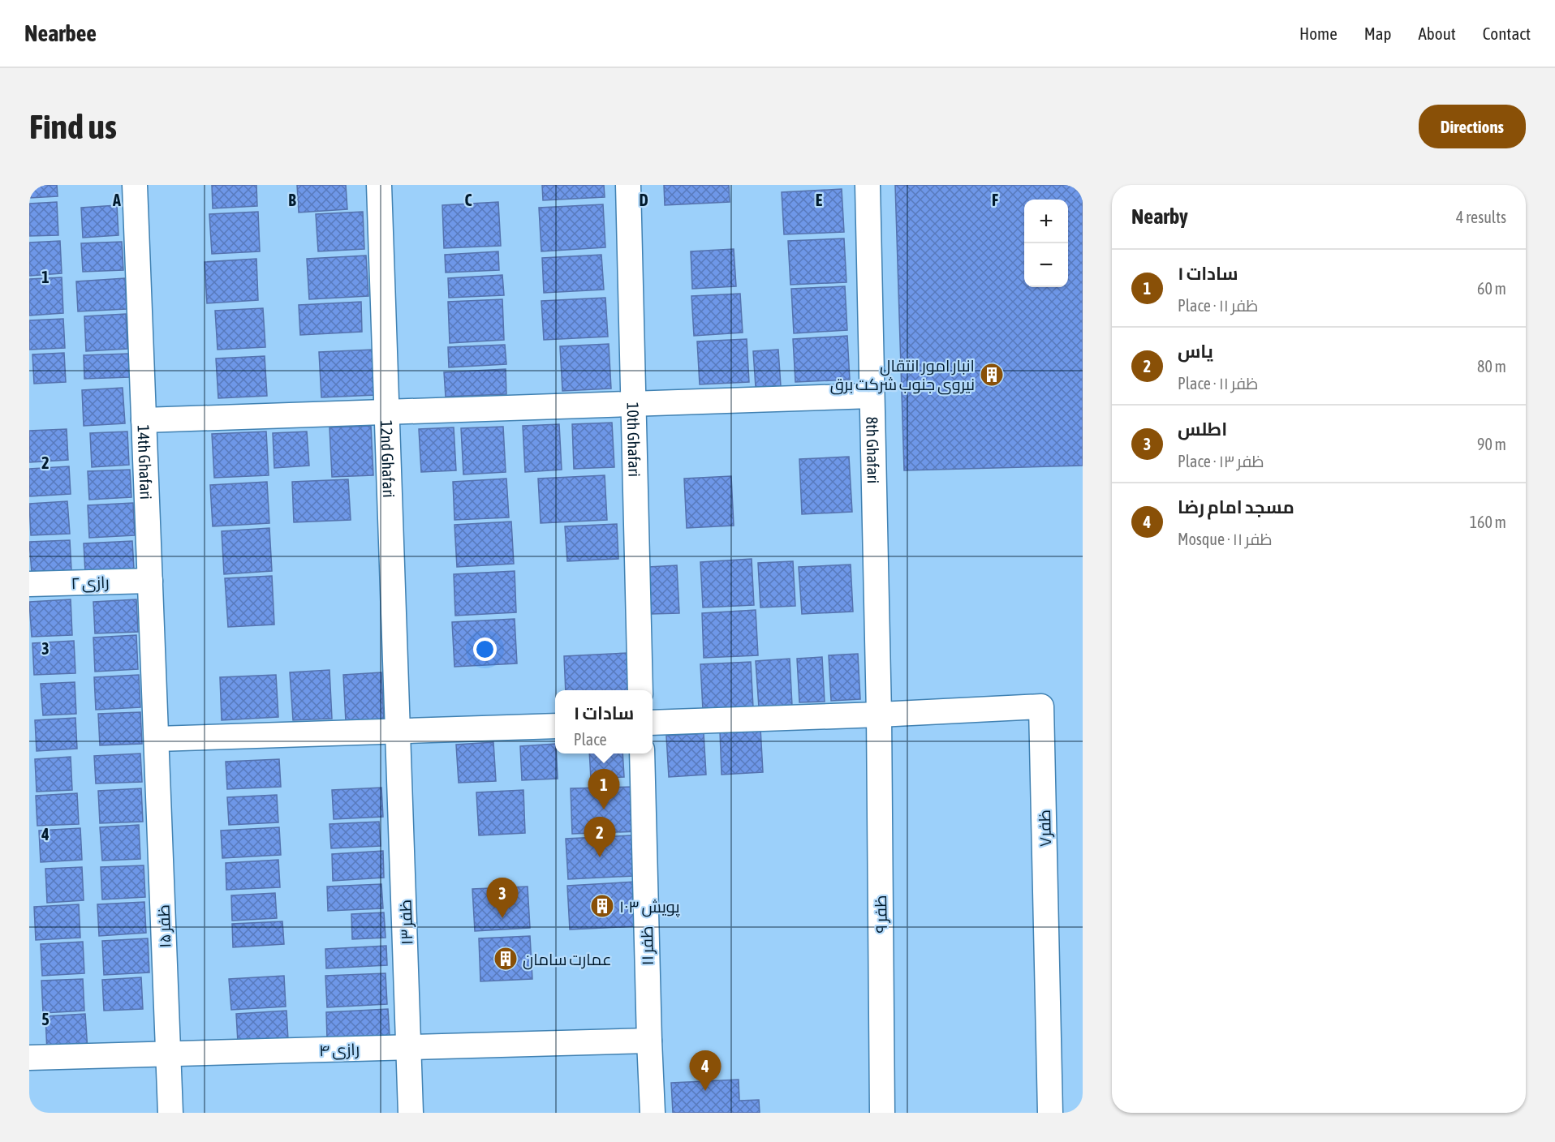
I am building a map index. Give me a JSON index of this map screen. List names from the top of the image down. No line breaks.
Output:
{"streets":{"street":["10th Ghafari","8th Ghafari","12nd Ghafari","14th Ghafari","رازی ۲","ظفر۷","ظفر ۹","ظفر ۱۳","ظفر ۱۵","ظفر ۱۱","رازی ۴"]},"crossings":[["8th Ghafari","ظفر۷"],["8th Ghafari","ظفر ۹"],["12nd Ghafari","ظفر ۱۳"],["14th Ghafari","رازی ۲"],["14th Ghafari","ظفر ۱۵"],["ظفر۷","ظفر ۹"],["ظفر ۱۳","رازی ۴"],["ظفر ۱۵","رازی ۴"],["ظفر ۱۱","رازی ۴"]],"places":{"building":["انبار امور انتقال نیروی جنوب شرکت برق","پویش ۱۰۳","عمارت سامان"]},"page":{"header":"Nearbee","nav":["Home","Map","About","Contact"],"buttons":"Directions","title":"Find us","heading":["Nearby","4 results"],"map_buttons":["+","−"],"list":[{"mark":"1","name":"سادات ۱","note":"Place · ظفر ۱۱","value":"60 m"},{"mark":"2","name":"یاس","note":"Place · ظفر ۱۱","value":"80 m"},{"mark":"3","name":"اطلس","note":"Place · ظفر ۱۳","value":"90 m"},{"mark":"4","name":"مسجد امام رضا","note":"Mosque · ظفر ۱۱","value":"160 m"}],"popup":["سادات ۱","Place"],"pins":["1","2","3","4"]},"grid":{"columns":["A","B","C","D","E","F"],"rows":["1","2","3","4","5"]}}
